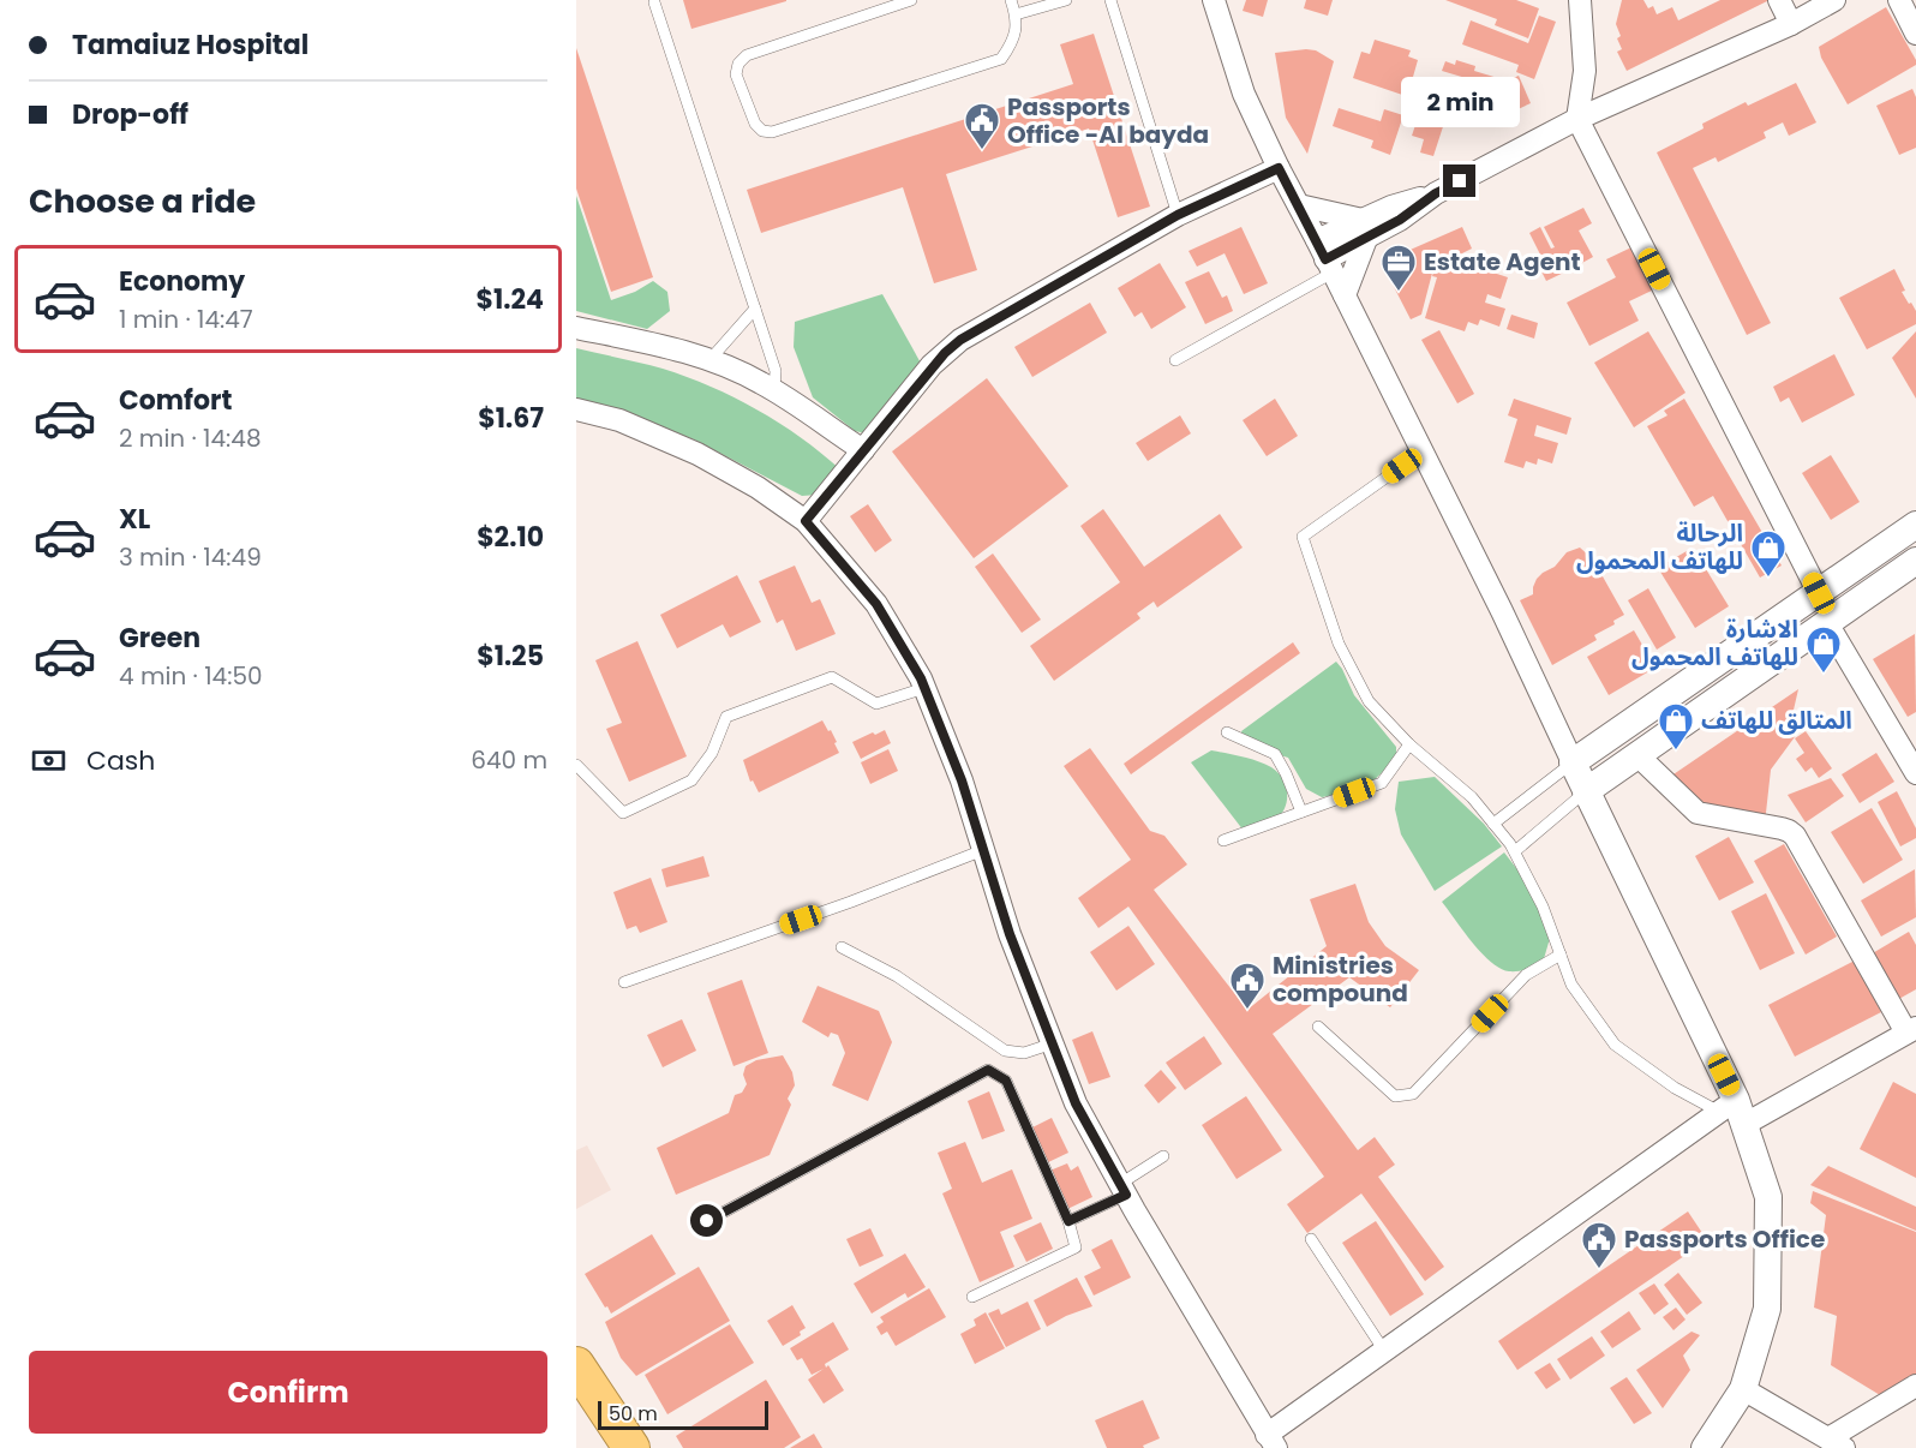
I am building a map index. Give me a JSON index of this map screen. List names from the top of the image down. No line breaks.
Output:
{"places":{"public building":["Passports Office -Al bayda","Ministries compound","Passports Office"],"office":["Estate Agent"],"shop":["الرحالة للهاتف المحمول","الاشارة للهاتف المحمول","المتالق للهاتف"]},"scale_bar":"50 m","page":{"banner":["Tamaiuz Hospital","Drop-off"],"bubble":"2 min","heading":"Choose a ride","list":[{"name":"Economy","note":"1 min · 14:47","value":"$1.24"},{"name":"Comfort","note":"2 min · 14:48","value":"$1.67"},{"name":"XL","note":"3 min · 14:49","value":"$2.10"},{"name":"Green","note":"4 min · 14:50","value":"$1.25"}],"pay":["Cash","640 m"],"buttons":"Confirm","scale":"50 m"}}
